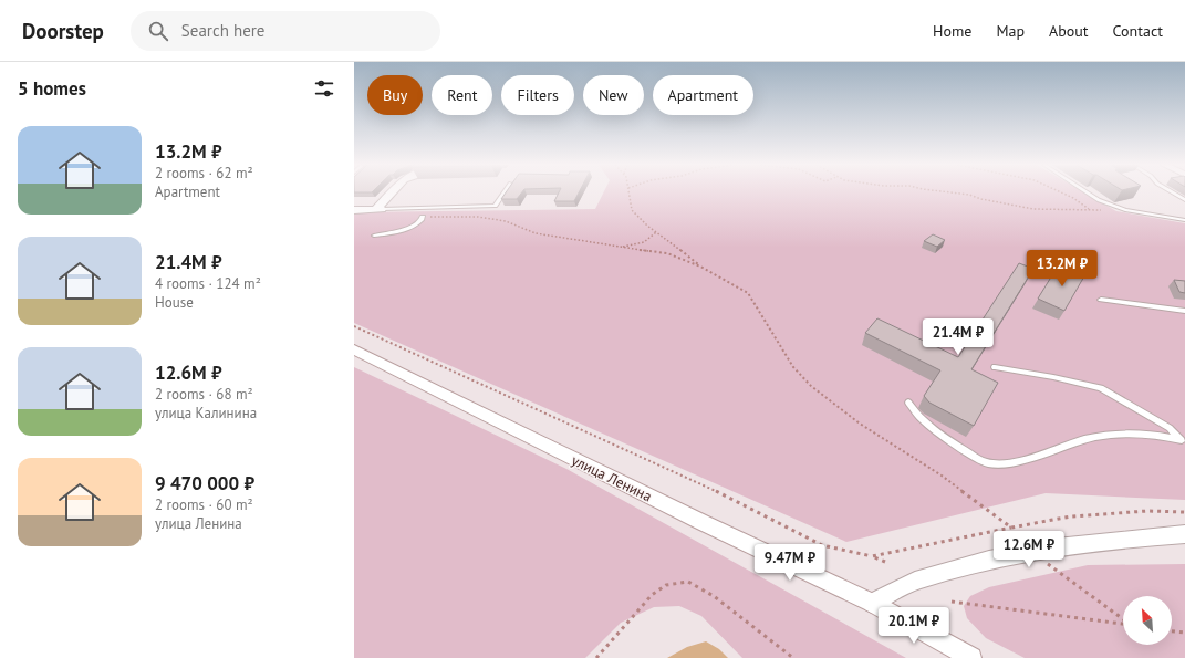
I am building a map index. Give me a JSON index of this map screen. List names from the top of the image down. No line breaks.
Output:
{"streets":{"main road":["улица Ленина"]},"north":"top left","page":{"header":"Doorstep","search":"Search here","nav":["Home","Map","About","Contact"],"heading":"5 homes","chip":["Buy","Rent","Filters","New","Apartment"],"list":[{"name":"13.2M ₽","note":"2 rooms · 62 m² · Apartment"},{"name":"21.4M ₽","note":"4 rooms · 124 m² · House"},{"name":"12.6M ₽","note":"2 rooms · 68 m² · улица Калинина"},{"name":"9 470 000 ₽","note":"2 rooms · 60 m² · улица Ленина"}],"price":["13.2M ₽","21.4M ₽","12.6M ₽","9.47M ₽","20.1M ₽"]}}
